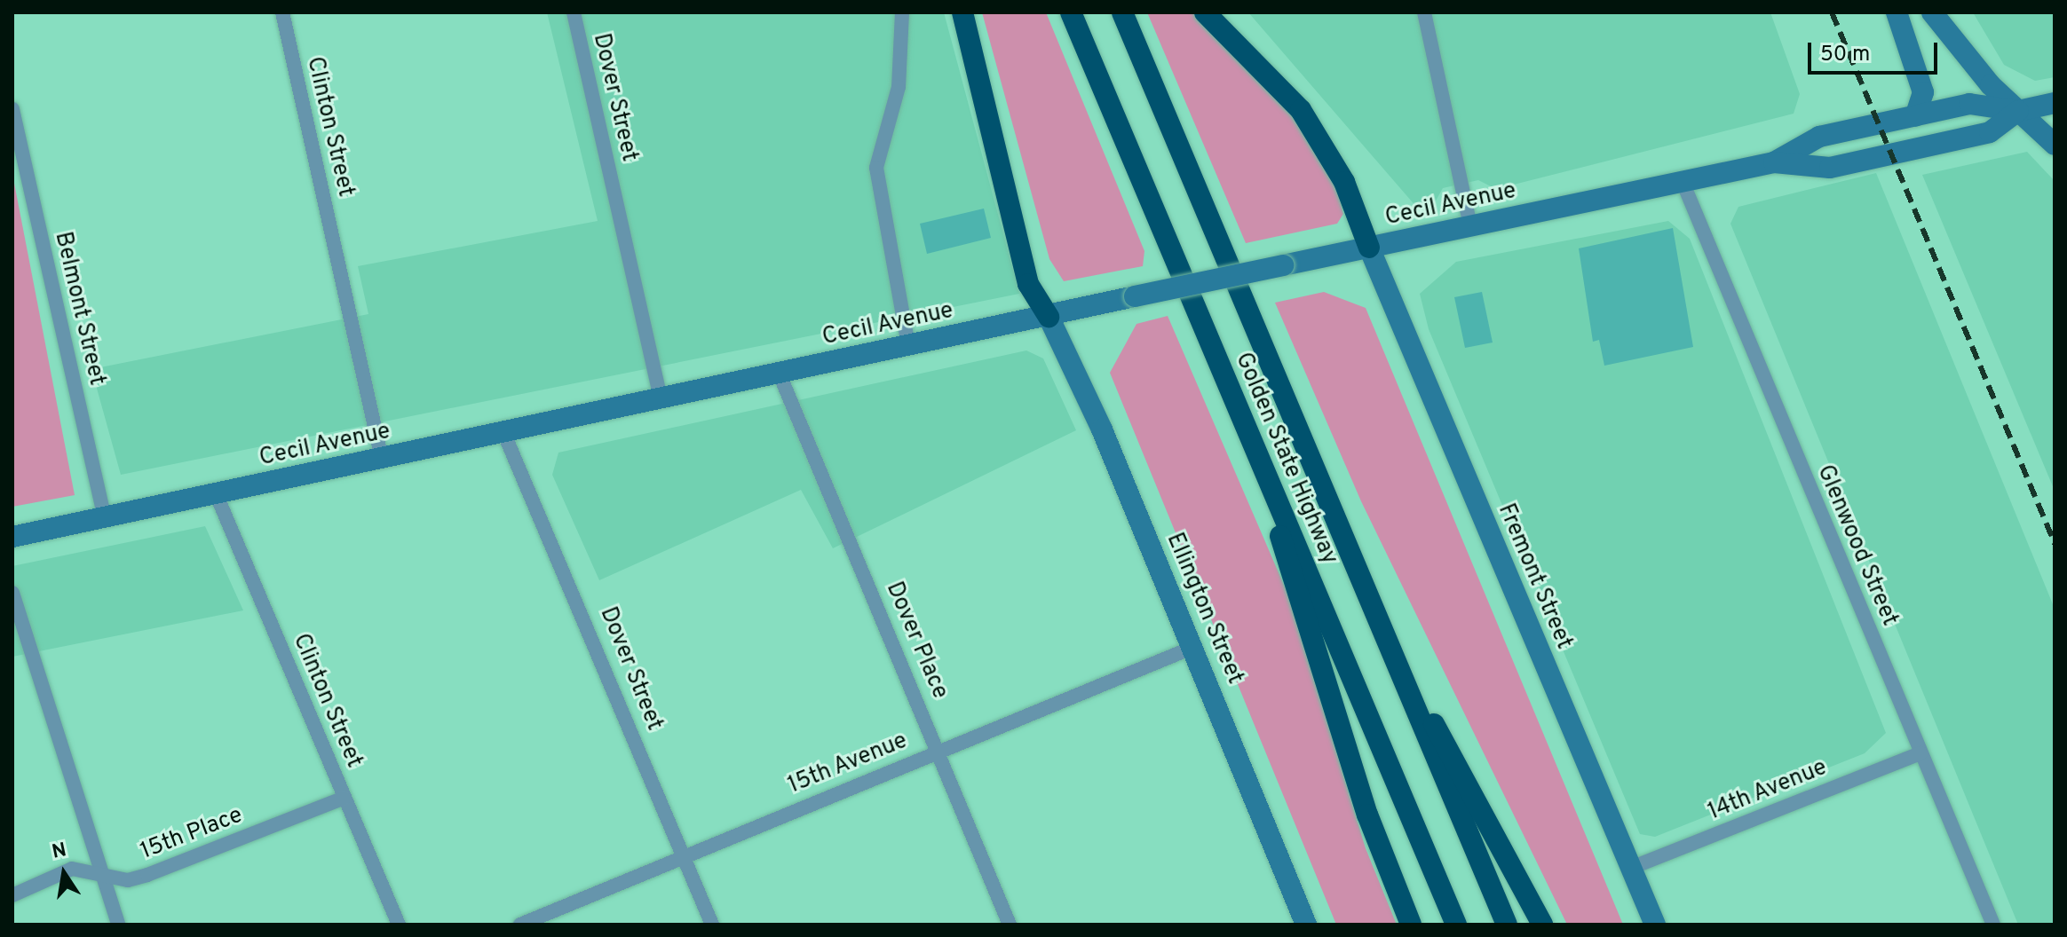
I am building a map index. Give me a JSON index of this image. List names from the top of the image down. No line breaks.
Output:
{"streets":{"highway":["Golden State Highway"],"main road":["Cecil Avenue","Fremont Street","Ellington Street"],"street":["Dover Street","Clinton Street","Belmont Street","Glenwood Street","Dover Place","15th Avenue","14th Avenue","15th Place"]},"crossings":[["Dover Street","Cecil Avenue"],["Dover Street","15th Avenue"],["Clinton Street","Cecil Avenue"],["Clinton Street","15th Place"],["Cecil Avenue","Belmont Street"],["Cecil Avenue","Glenwood Street"],["Cecil Avenue","Fremont Street"],["Cecil Avenue","Ellington Street"],["Cecil Avenue","Dover Place"],["Glenwood Street","14th Avenue"],["Fremont Street","14th Avenue"],["Ellington Street","15th Avenue"],["Dover Place","15th Avenue"]],"scale_bar":"50 m","north":"top"}
